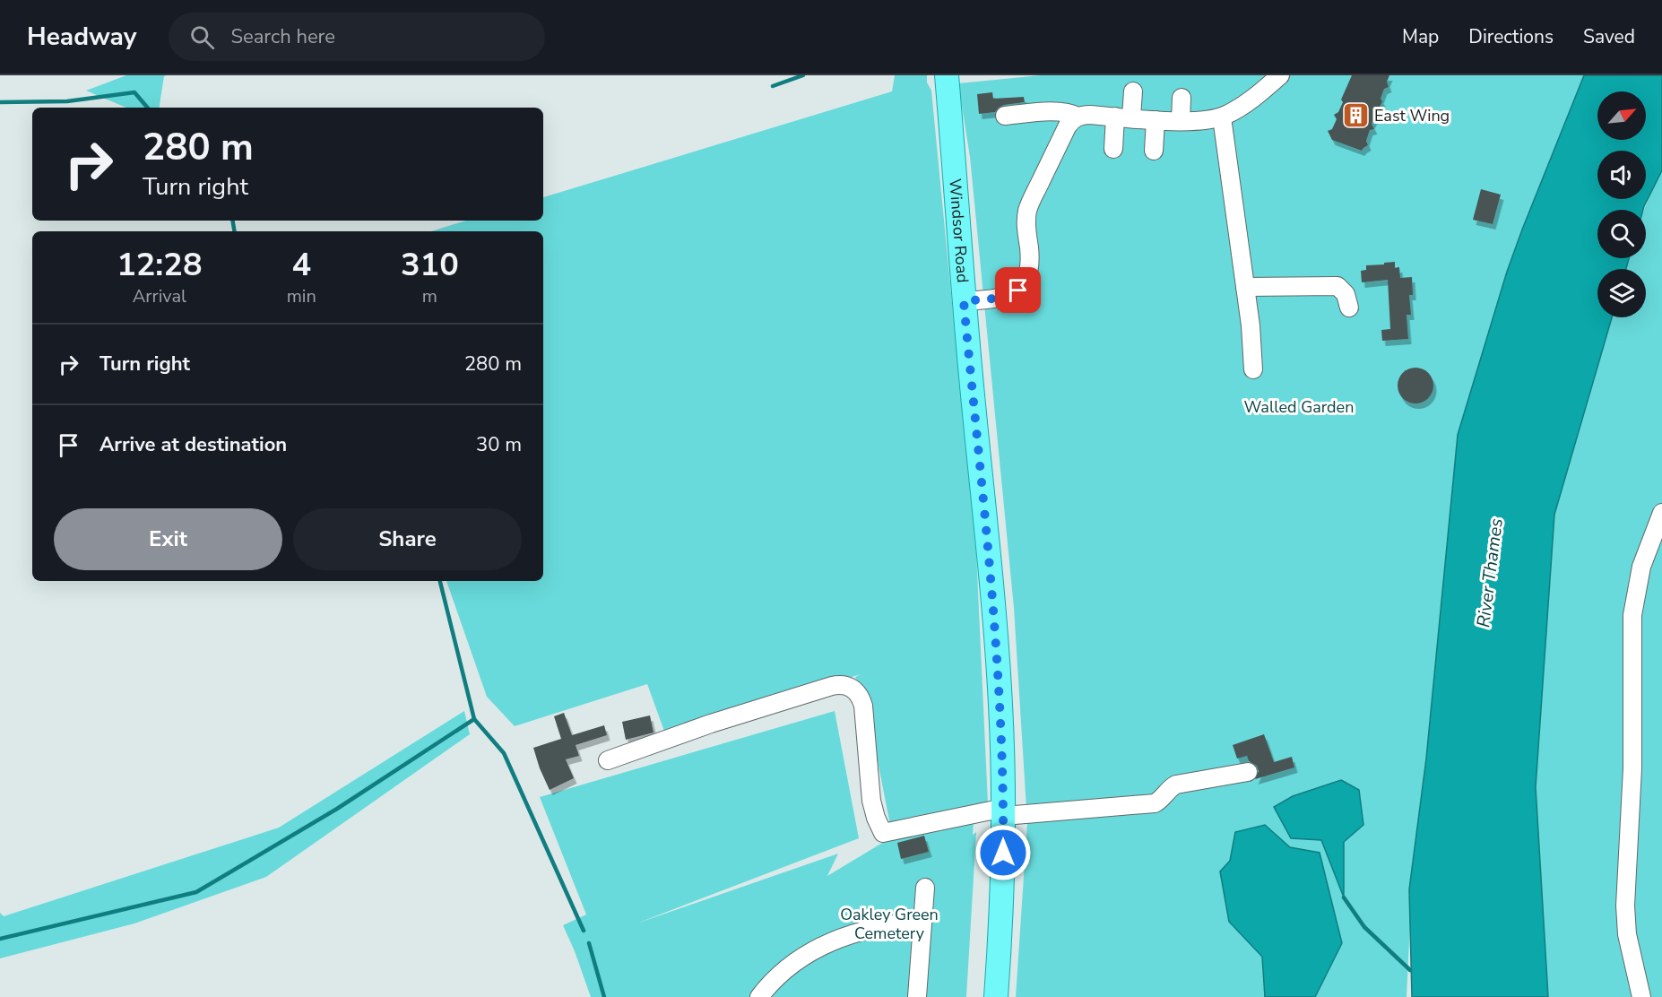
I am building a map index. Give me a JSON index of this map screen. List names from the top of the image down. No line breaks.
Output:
{"streets":{"main road":["Windsor Road"]},"water":["River Thames"],"parks":["Walled Garden","Oakley Green Cemetery"],"places":{"building":["East Wing"]},"north":"top right","page":{"header":"Headway","search":"Search here","nav":["Map","Directions","Saved"],"turn":["280 m","Turn right"],"eta":["12:28","Arrival","4","min","310","m"],"list":[{"name":"Turn right","value":"280 m"},{"name":"Arrive at destination","value":"30 m"}],"buttons":["Exit","Share"]}}
